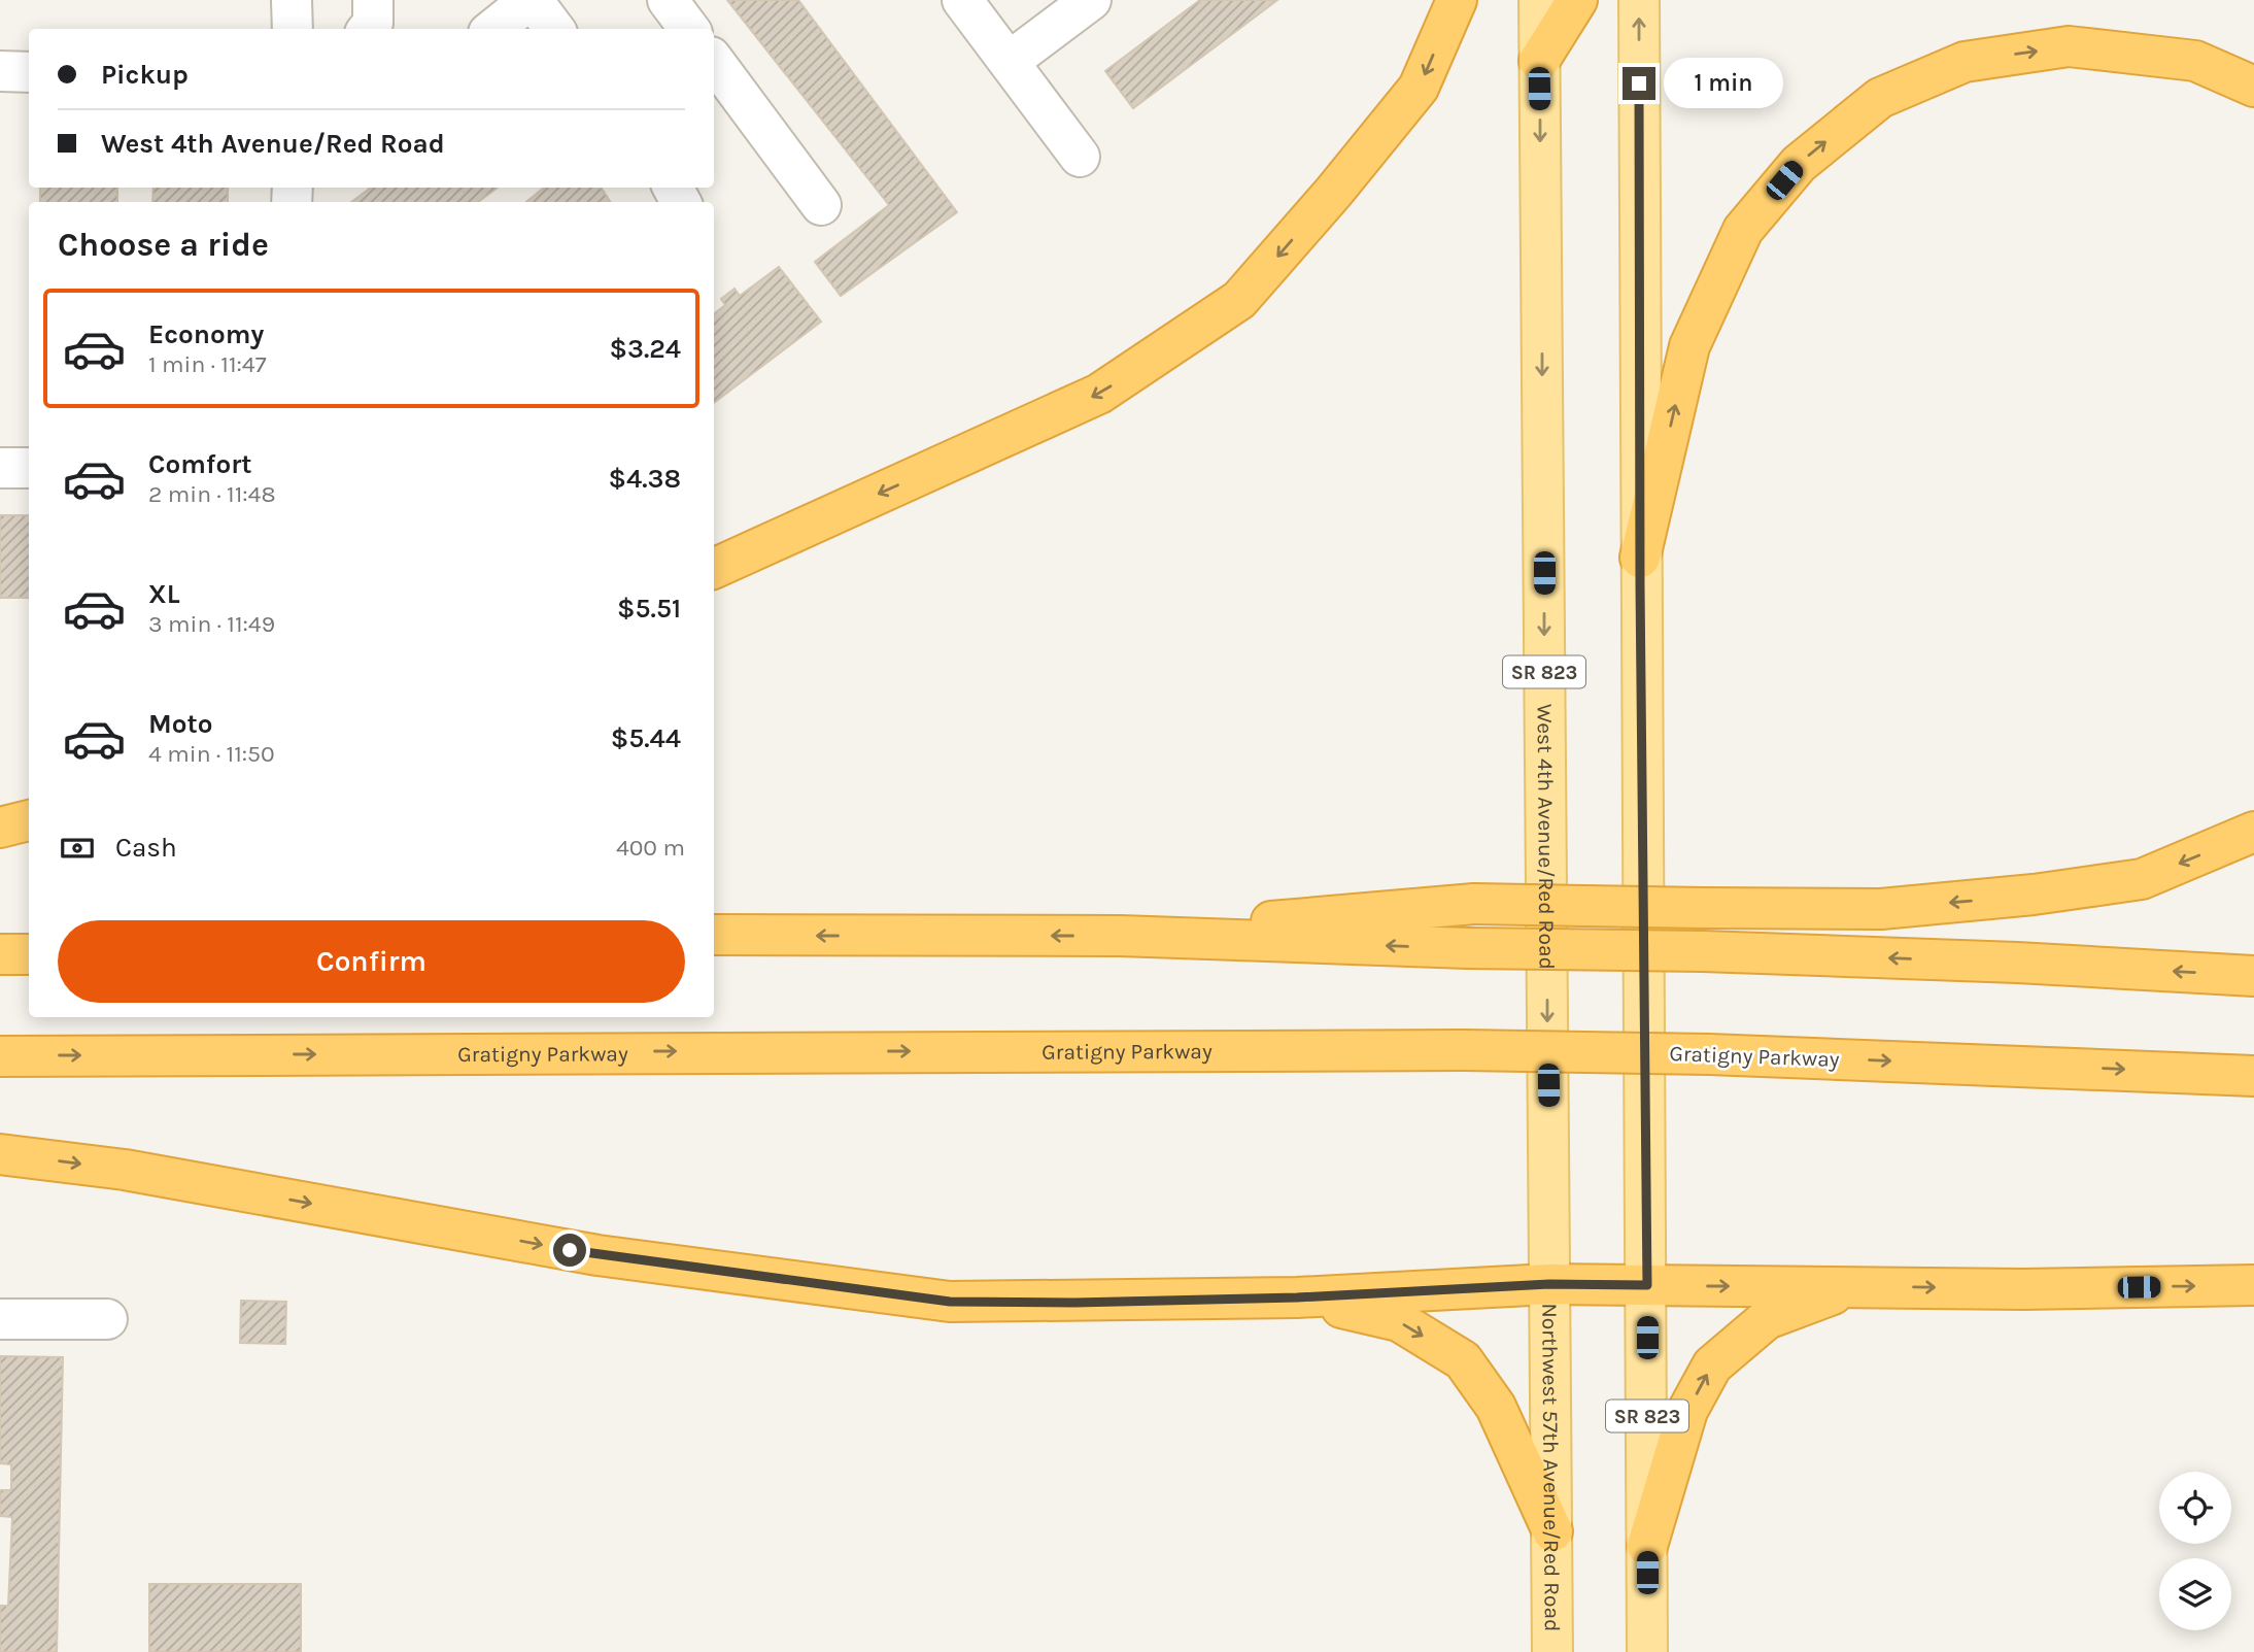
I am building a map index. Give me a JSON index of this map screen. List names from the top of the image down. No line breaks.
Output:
{"streets":{"highway":["Gratigny Parkway"],"main road":["SR 823","West 4th Avenue/Red Road","Northwest 57th Avenue/Red Road"]},"crossings":[["West 4th Avenue/Red Road","Northwest 57th Avenue/Red Road"]],"page":{"banner":["Pickup","West 4th Avenue/Red Road"],"bubble":"1 min","heading":"Choose a ride","list":[{"name":"Economy","note":"1 min · 11:47","value":"$3.24"},{"name":"Comfort","note":"2 min · 11:48","value":"$4.38"},{"name":"XL","note":"3 min · 11:49","value":"$5.51"},{"name":"Moto","note":"4 min · 11:50","value":"$5.44"}],"pay":["Cash","400 m"],"buttons":"Confirm"}}
